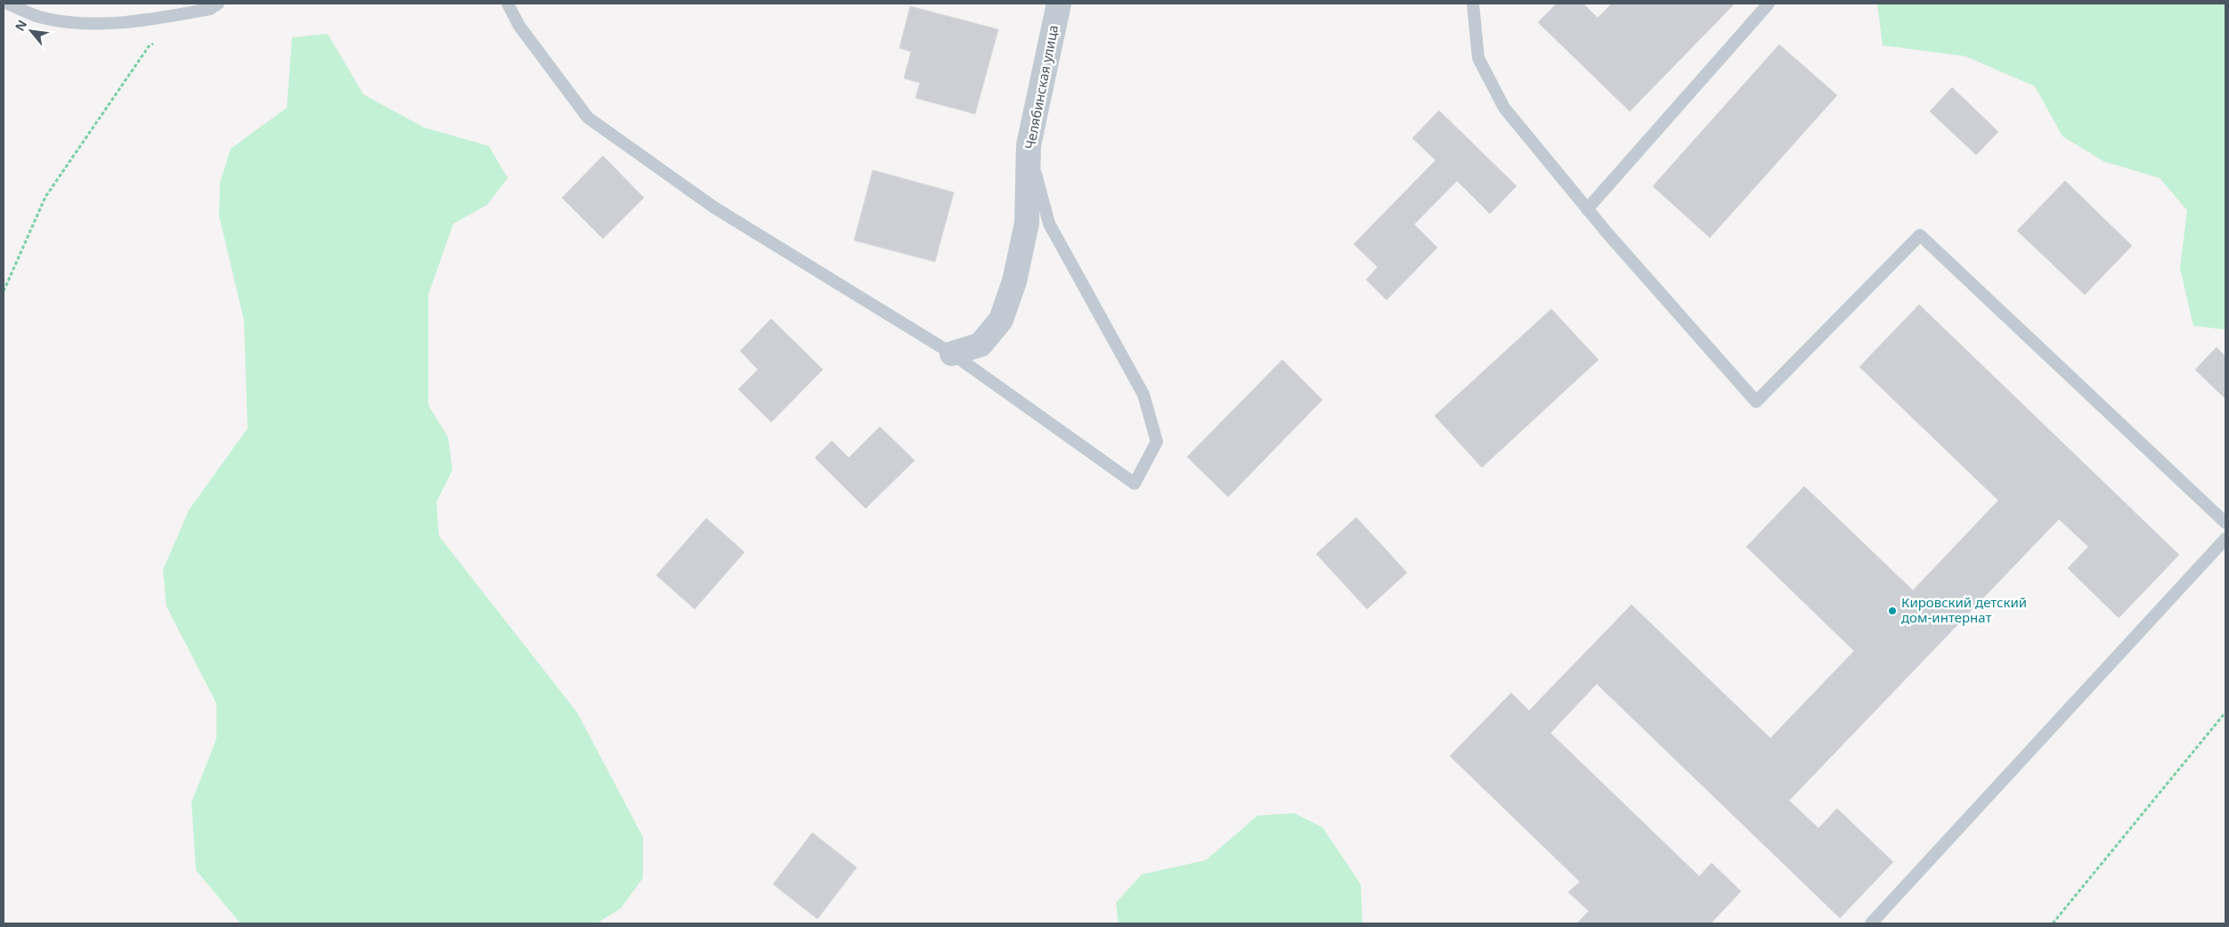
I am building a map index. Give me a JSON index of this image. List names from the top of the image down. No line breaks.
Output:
{"streets":{"street":["Челябинская улица"]},"places":["Кировский детский дом-интернат"],"north":"top left"}
